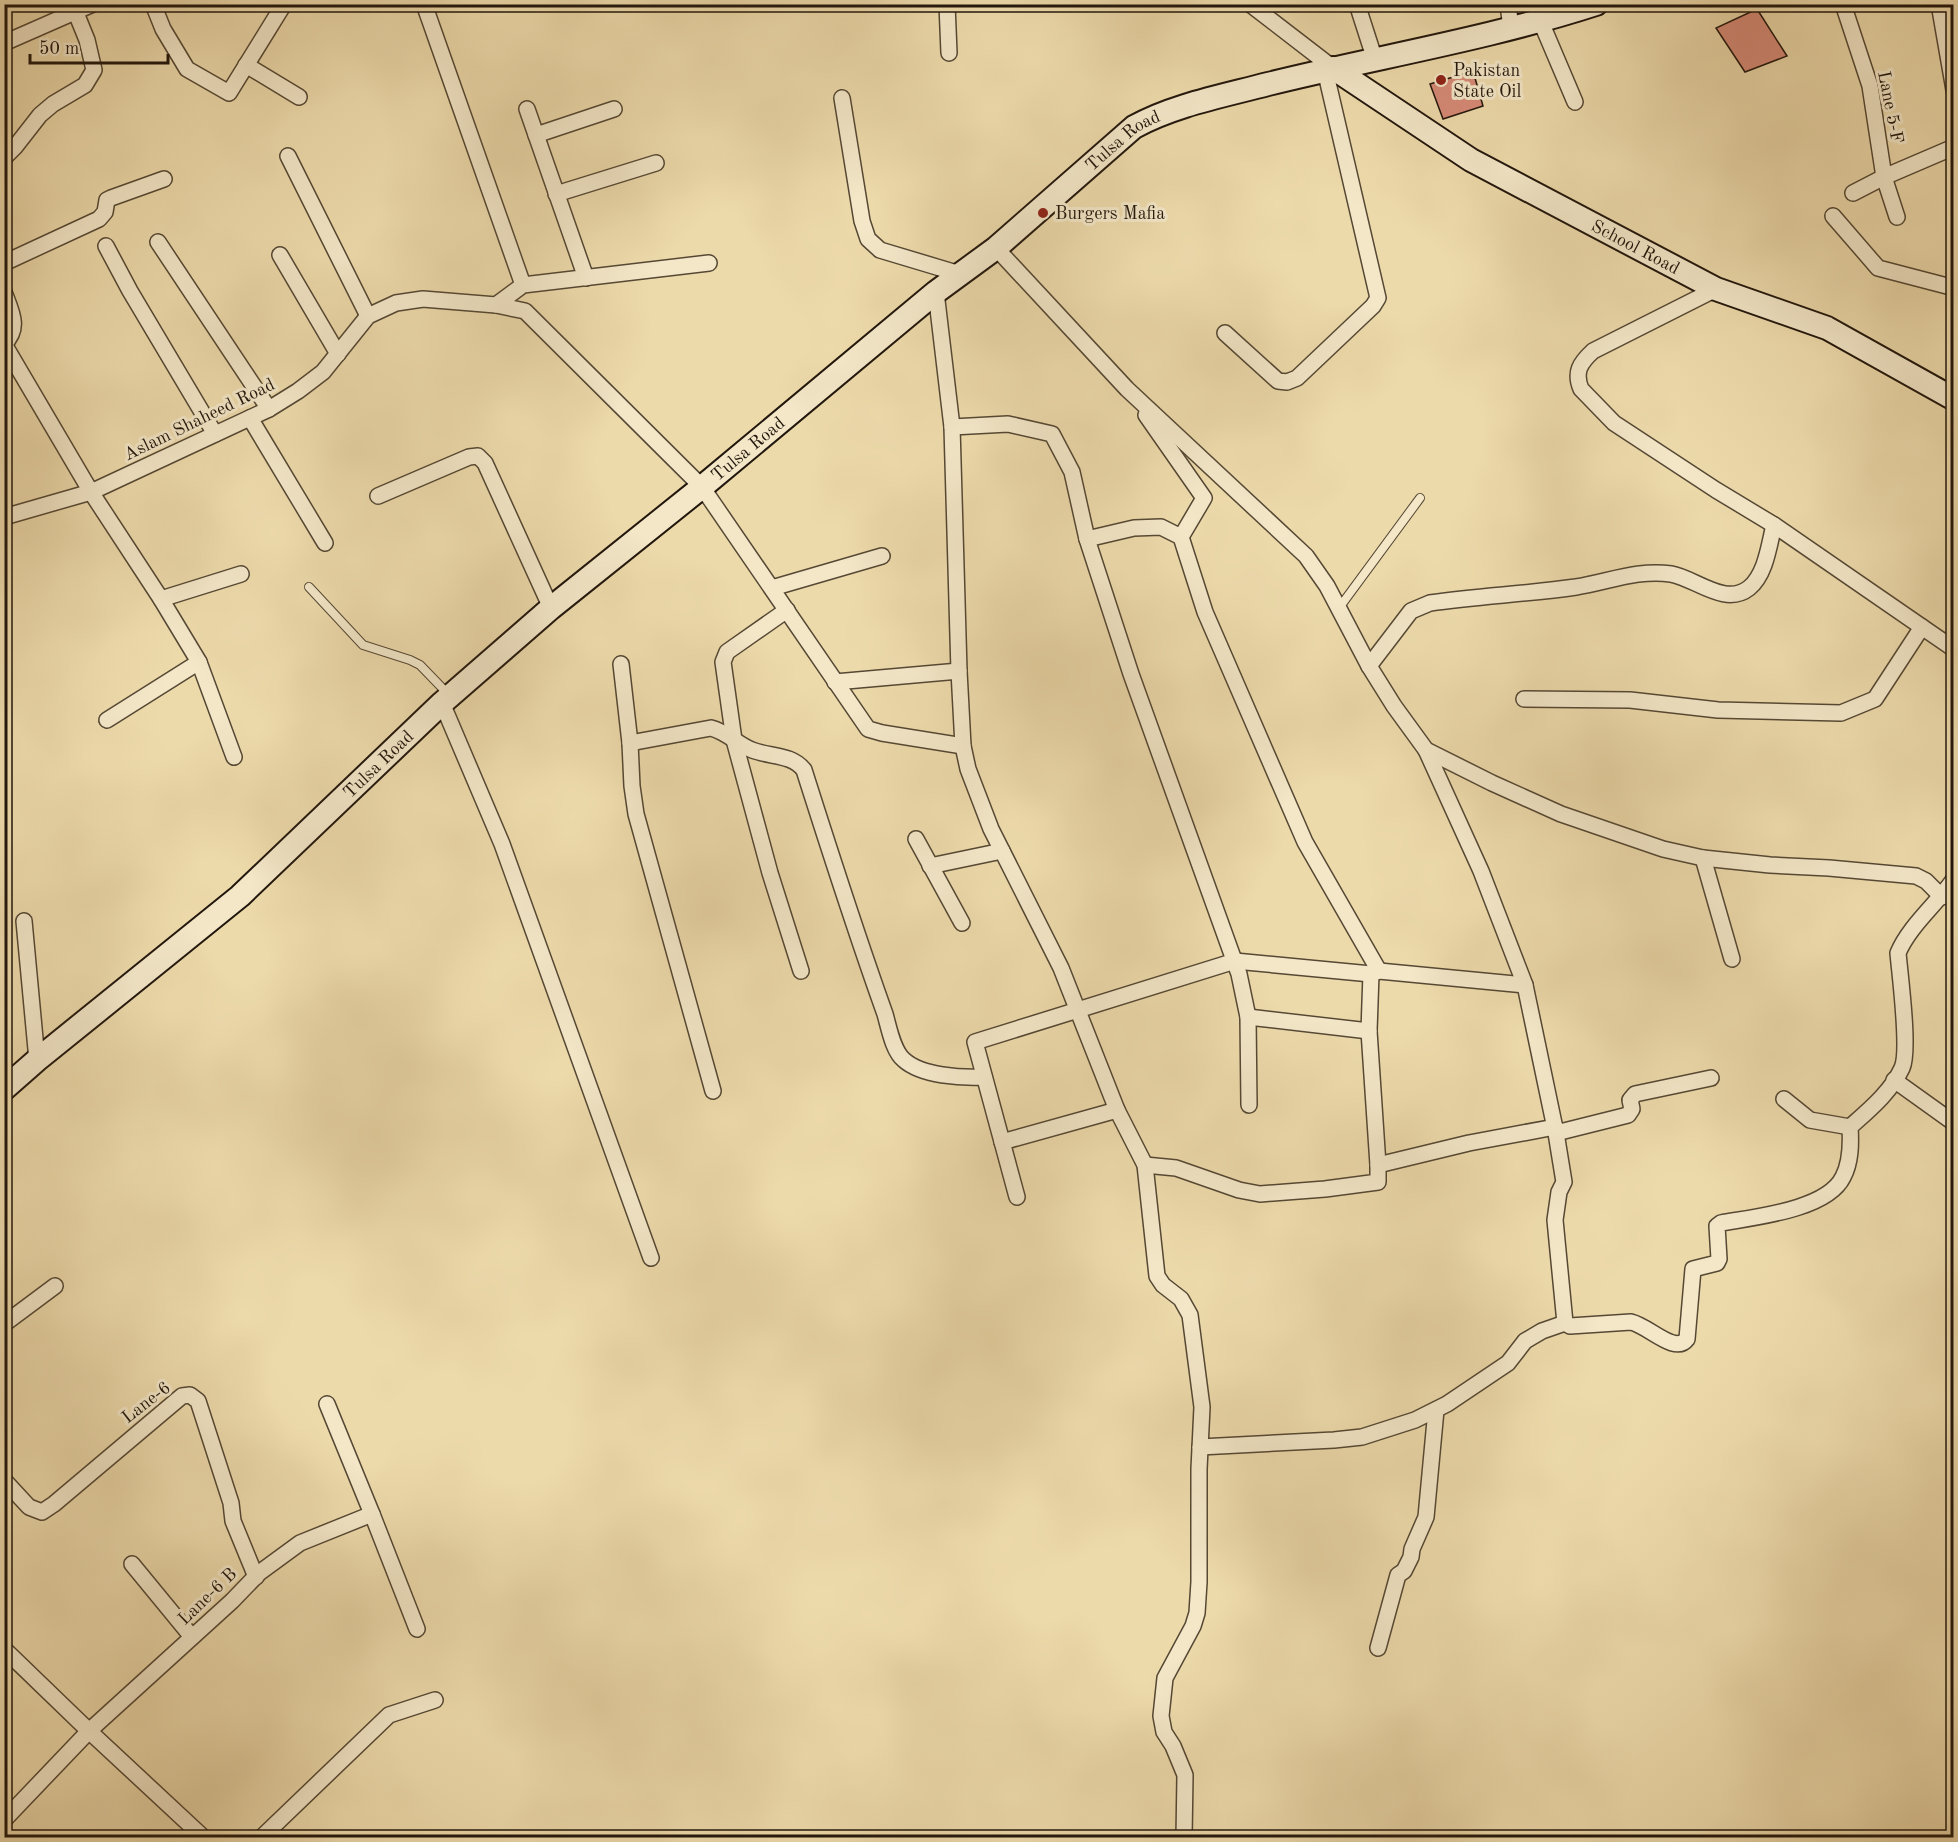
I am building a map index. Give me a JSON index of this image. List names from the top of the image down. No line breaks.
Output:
{"streets":{"main road":["Tulsa Road","School Road"],"street":["Lane 5-F","Aslam Shaheed Road","Lane-6","Lane-6 B"]},"crossings":[["Tulsa Road","School Road"],["Tulsa Road","Aslam Shaheed Road"],["Lane-6","Lane-6 B"]],"places":["Pakistan State Oil","Burgers Mafia"],"scale_bar":"50 m"}
